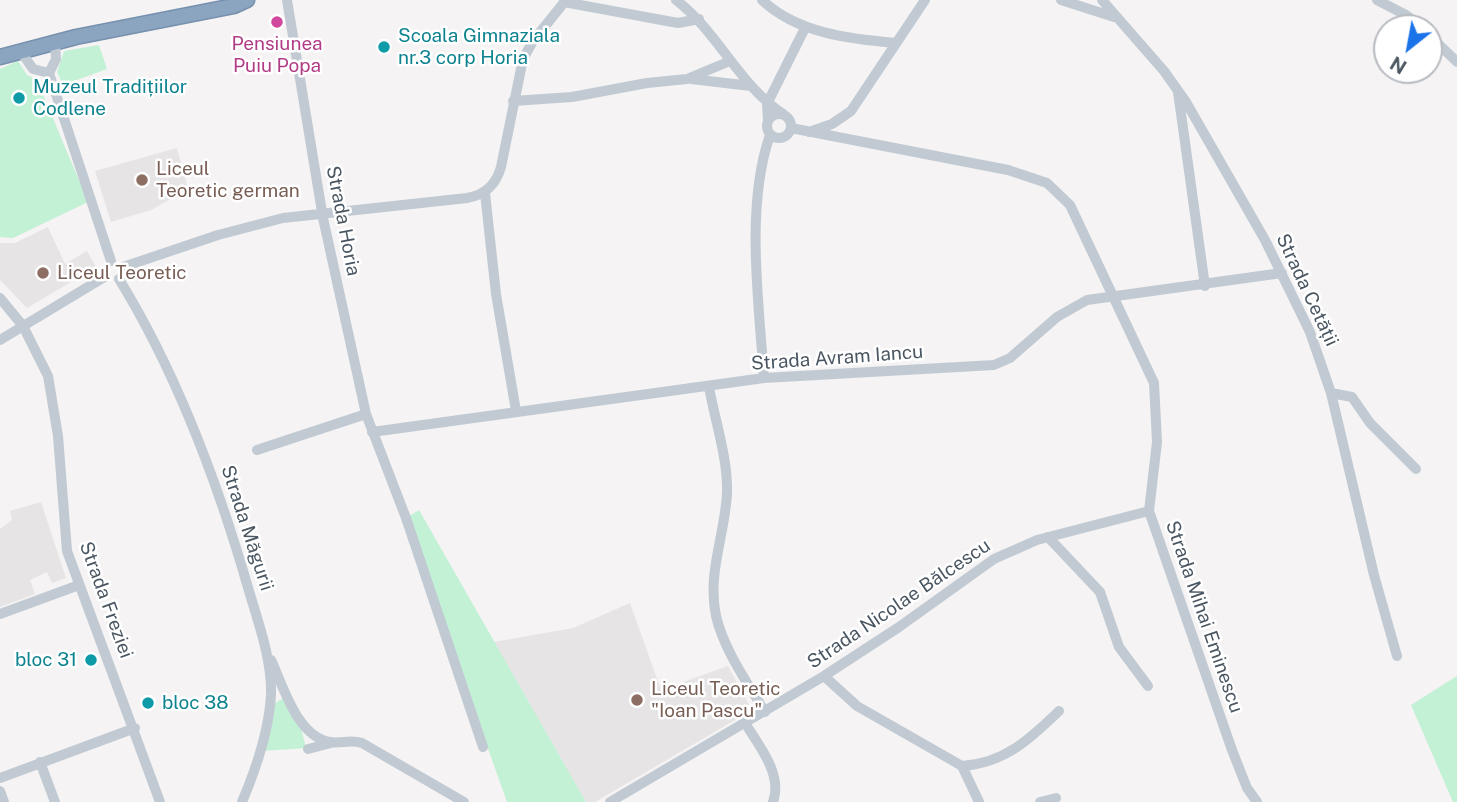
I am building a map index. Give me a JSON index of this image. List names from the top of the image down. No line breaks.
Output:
{"streets":{"street":["Strada Horia","Strada Cetății","Strada Avram Iancu","Strada Măgurii","Strada Freziei","Strada Nicolae Bălcescu","Strada Mihai Eminescu"]},"crossings":[["Strada Horia","Strada Avram Iancu"],["Strada Cetății","Strada Avram Iancu"],["Strada Avram Iancu","Strada Mihai Eminescu"],["Strada Nicolae Bălcescu","Strada Mihai Eminescu"]],"places":["Pensiunea Puiu Popa","Scoala Gimnaziala nr.3 corp Horia","Muzeul Tradițiilor Codlene","Liceul Teoretic german","Liceul Teoretic","bloc 31","Liceul Teoretic \"Ioan Pascu\"","bloc 38"],"north":"bottom left"}
